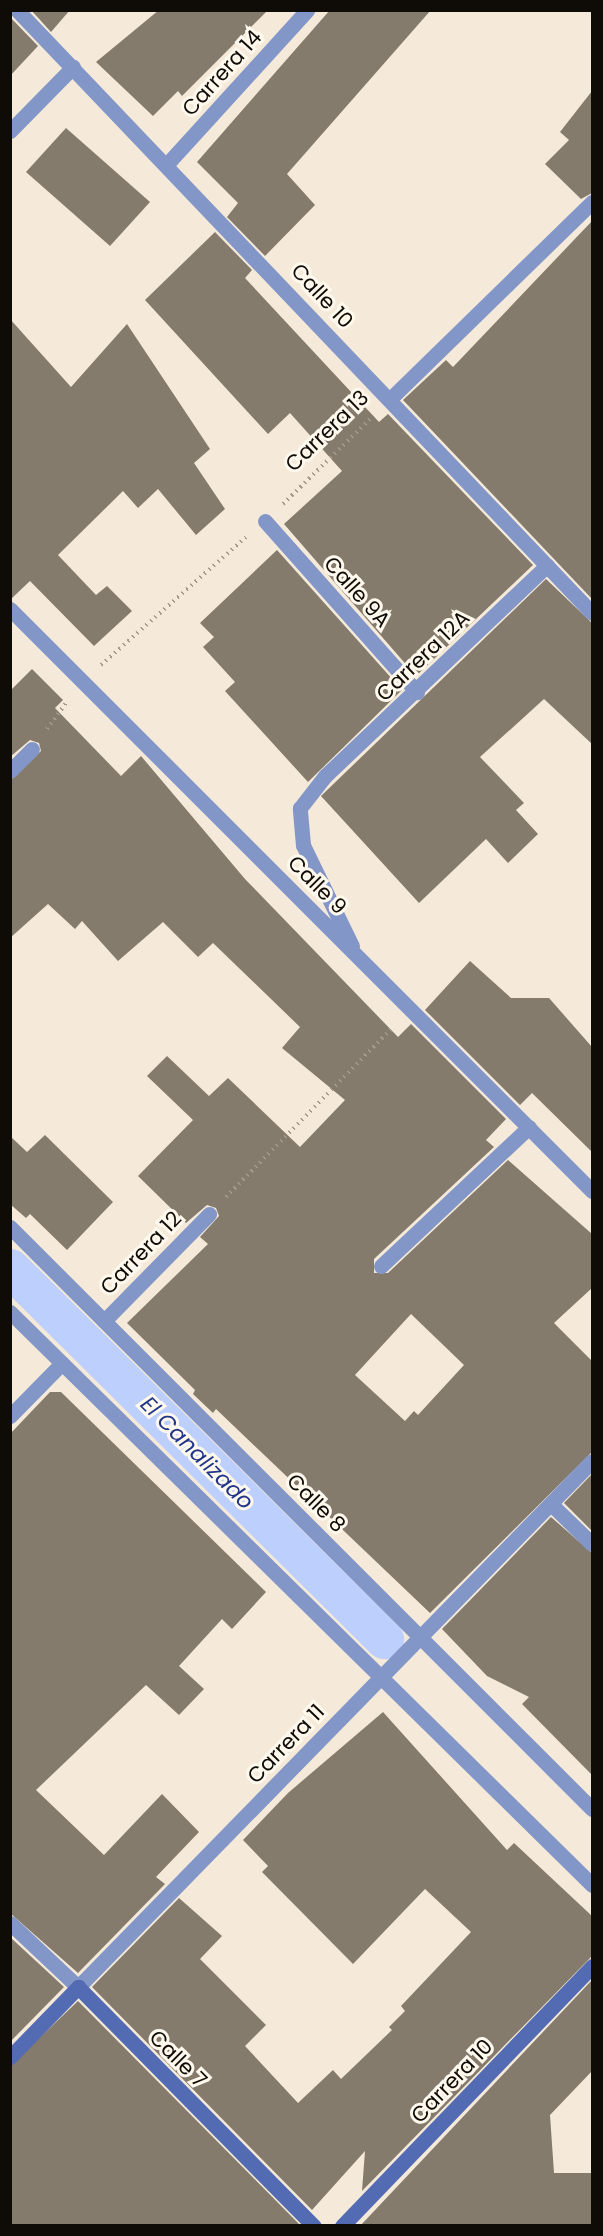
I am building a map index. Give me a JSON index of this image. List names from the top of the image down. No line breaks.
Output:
{"streets":{"main road":["Carrera 11","Calle 7","Carrera 10"],"street":["Carrera 14","Calle 10","Carrera 13","Calle 9A","Carrera 12A","Calle 9","Carrera 12","Calle 8"]},"crossings":[["Carrera 14","Calle 10"],["Calle 10","Carrera 13"],["Calle 10","Carrera 12A"],["Carrera 13","Calle 9A"],["Carrera 13","Calle 9"],["Calle 9A","Carrera 12A"],["Carrera 12A","Calle 9"],["Carrera 12","Calle 8"],["Calle 8","Carrera 11"],["Carrera 11","Calle 7"]],"water":["El Canalizado"]}
